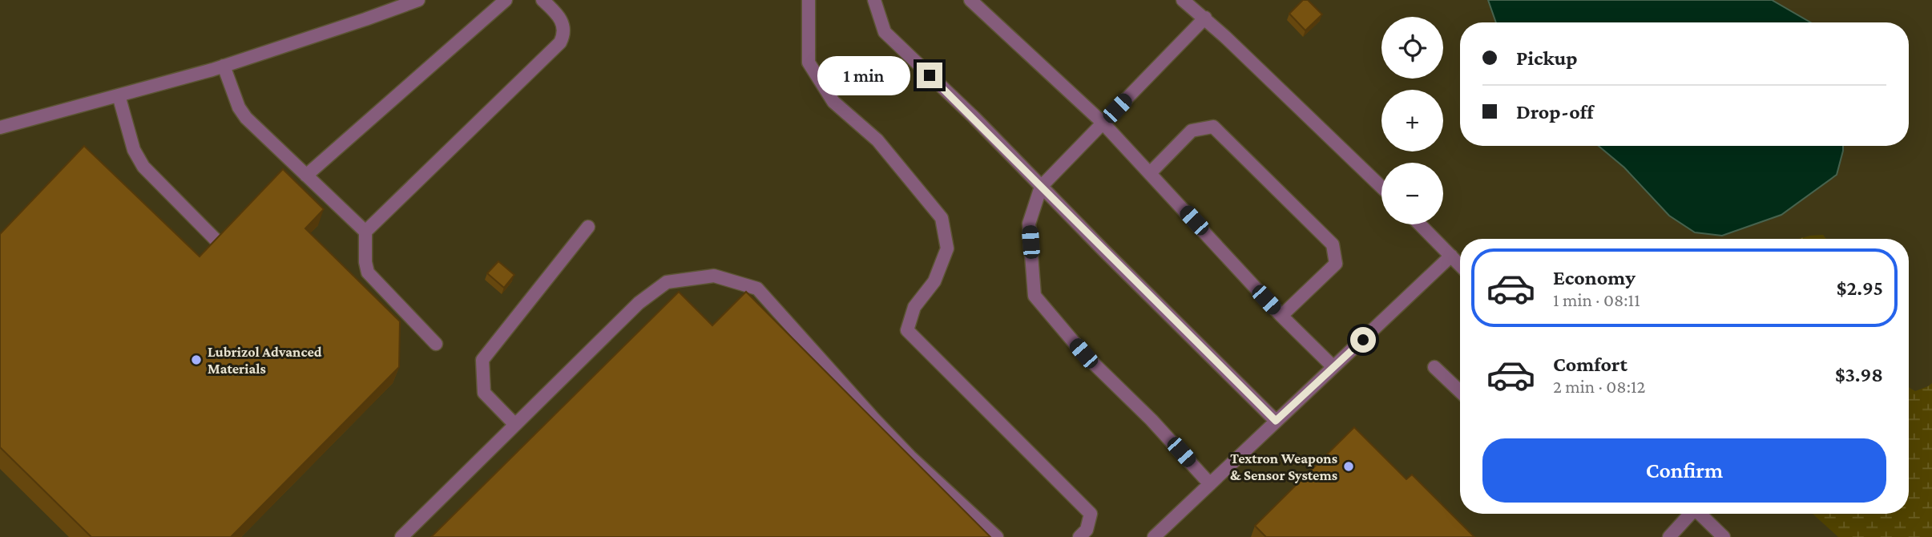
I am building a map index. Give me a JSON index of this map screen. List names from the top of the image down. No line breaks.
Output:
{"places":["Lubrizol Advanced Materials","Textron Weapons & Sensor Systems"],"page":{"map_buttons":["+","−"],"banner":["Pickup","Drop-off"],"bubble":"1 min","list":[{"name":"Economy","note":"1 min · 08:11","value":"$2.95"},{"name":"Comfort","note":"2 min · 08:12","value":"$3.98"}],"buttons":"Confirm"}}
